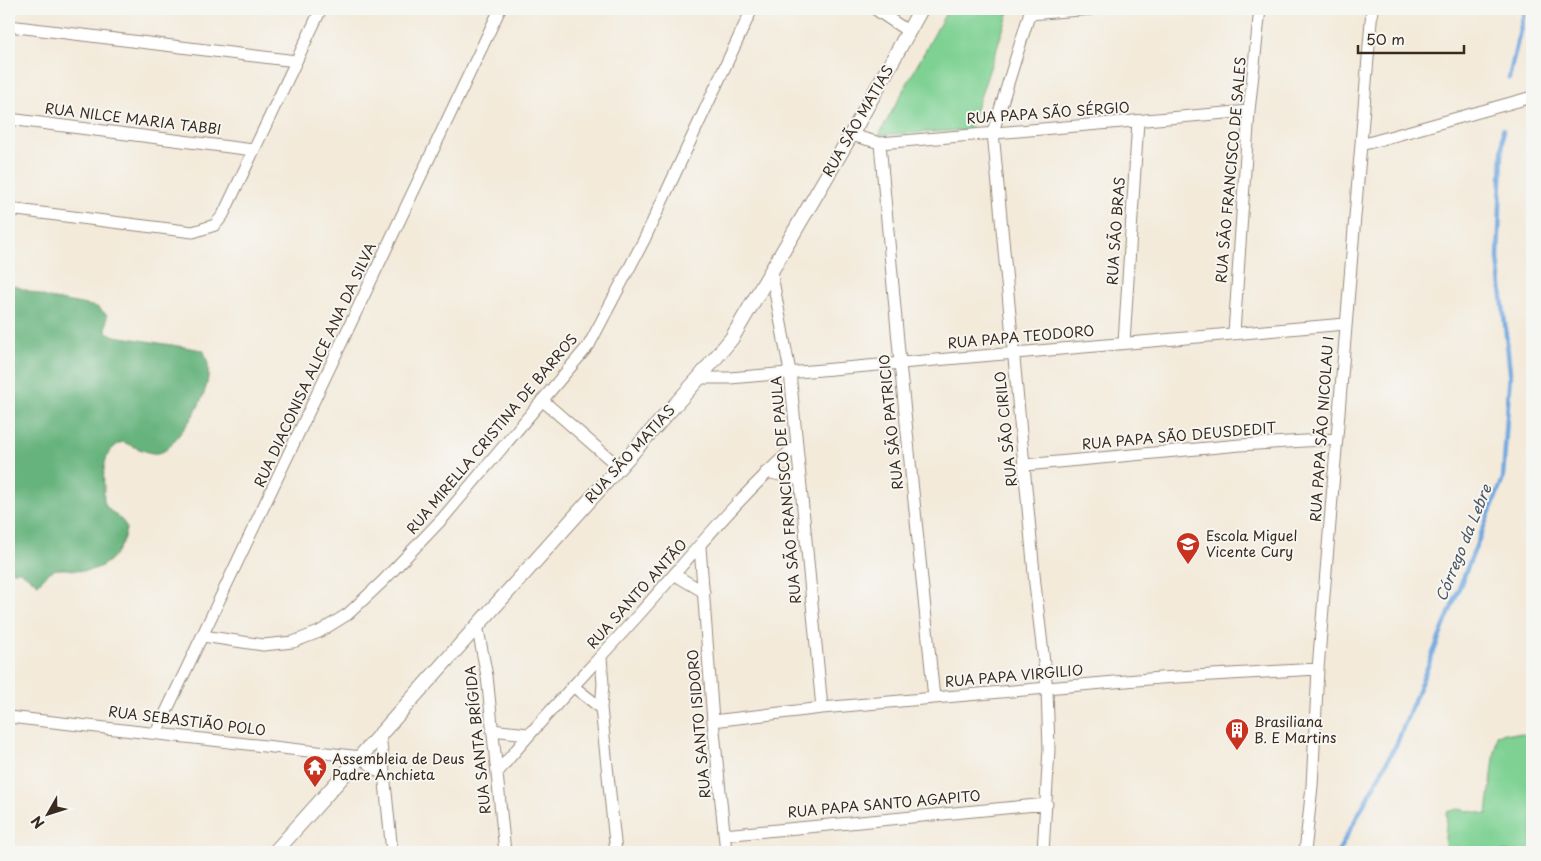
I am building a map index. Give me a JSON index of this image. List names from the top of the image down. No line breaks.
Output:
{"streets":{"street":["RUA PAPA SÃO SÉRGIO","RUA NILCE MARIA TABBI","RUA SÃO MATIAS","RUA SÃO FRANCISCO DE SALES","RUA SÃO BRAS","RUA PAPA TEODORO","RUA DIACONISA ALICE ANA DA SILVA","RUA SÃO PATRICIO","RUA SÃO CIRILO","RUA PAPA SÃO NICOLAU I","RUA MIRELLA CRISTINA DE BARROS","RUA PAPA SÃO DEUSDEDIT","RUA SÃO FRANCISCO DE PAULA","RUA SANTO ANTÃO","RUA PAPA VIRGILIO","RUA SEBASTIÃO POLO","RUA SANTO ISIDORO","RUA SANTA BRÍGIDA","RUA PAPA SANTO AGAPITO"]},"crossings":[["RUA PAPA SÃO SÉRGIO","RUA SÃO MATIAS"],["RUA PAPA SÃO SÉRGIO","RUA SÃO FRANCISCO DE SALES"],["RUA PAPA SÃO SÉRGIO","RUA SÃO BRAS"],["RUA PAPA SÃO SÉRGIO","RUA SÃO PATRICIO"],["RUA PAPA SÃO SÉRGIO","RUA SÃO CIRILO"],["RUA SÃO MATIAS","RUA PAPA TEODORO"],["RUA SÃO MATIAS","RUA SÃO FRANCISCO DE PAULA"],["RUA SÃO MATIAS","RUA SEBASTIÃO POLO"],["RUA SÃO MATIAS","RUA SANTA BRÍGIDA"],["RUA SÃO FRANCISCO DE SALES","RUA PAPA TEODORO"],["RUA SÃO BRAS","RUA PAPA TEODORO"],["RUA PAPA TEODORO","RUA SÃO PATRICIO"],["RUA PAPA TEODORO","RUA SÃO CIRILO"],["RUA PAPA TEODORO","RUA PAPA SÃO NICOLAU I"],["RUA PAPA TEODORO","RUA SÃO FRANCISCO DE PAULA"],["RUA DIACONISA ALICE ANA DA SILVA","RUA MIRELLA CRISTINA DE BARROS"],["RUA DIACONISA ALICE ANA DA SILVA","RUA SEBASTIÃO POLO"],["RUA SÃO PATRICIO","RUA PAPA VIRGILIO"],["RUA SÃO CIRILO","RUA PAPA SÃO DEUSDEDIT"],["RUA SÃO CIRILO","RUA PAPA VIRGILIO"],["RUA SÃO CIRILO","RUA PAPA SANTO AGAPITO"],["RUA PAPA SÃO NICOLAU I","RUA PAPA SÃO DEUSDEDIT"],["RUA PAPA SÃO NICOLAU I","RUA PAPA VIRGILIO"],["RUA SÃO FRANCISCO DE PAULA","RUA SANTO ANTÃO"],["RUA SÃO FRANCISCO DE PAULA","RUA PAPA VIRGILIO"],["RUA SANTO ANTÃO","RUA SANTO ISIDORO"],["RUA SANTO ANTÃO","RUA SANTA BRÍGIDA"],["RUA PAPA VIRGILIO","RUA SANTO ISIDORO"],["RUA SANTO ISIDORO","RUA PAPA SANTO AGAPITO"]],"water":["Córrego da Lebre"],"places":{"school or university":["Escola Miguel Vicente Cury"],"building":["Brasiliana B. E Martins"],"temple":["Assembleia de Deus Padre Anchieta"]},"scale_bar":"50 m","north":"bottom left"}
